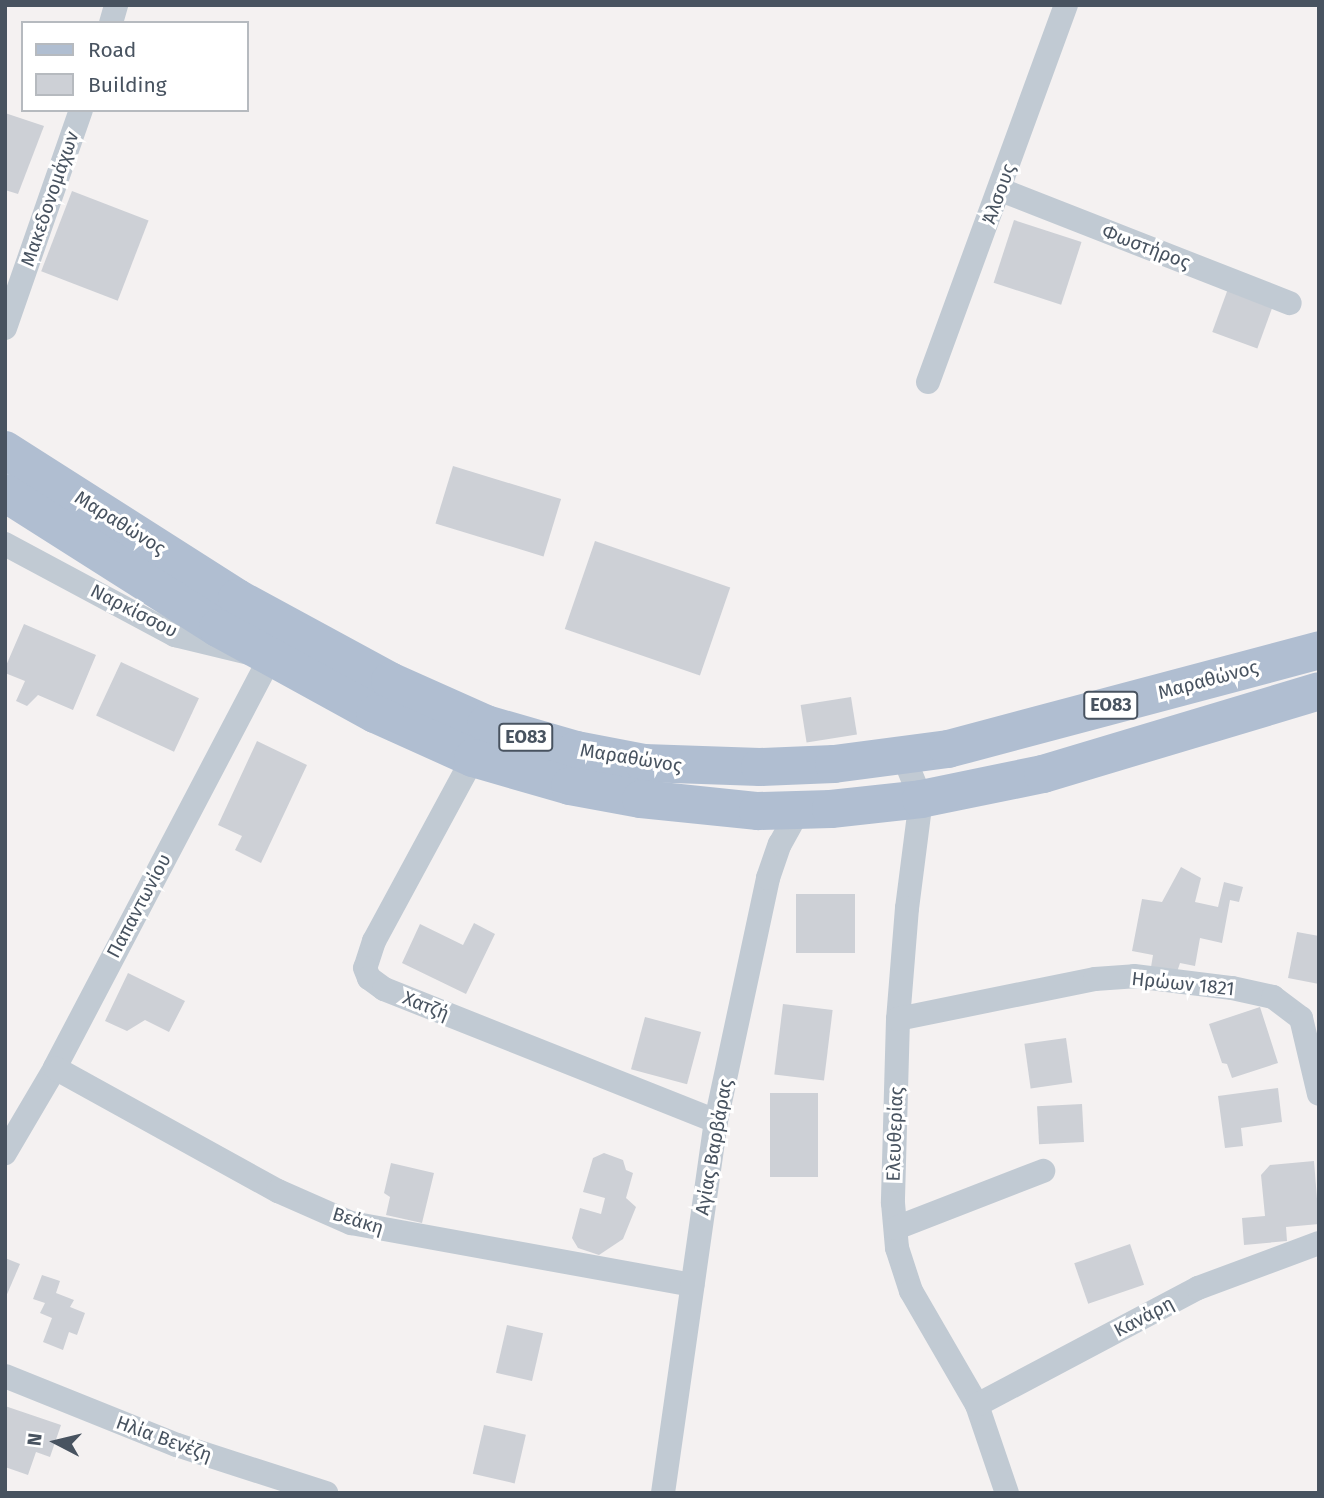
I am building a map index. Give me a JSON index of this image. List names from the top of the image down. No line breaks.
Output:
{"streets":{"main road":["Μαραθώνος","ΕΟ83"],"street":["Άλσους","Μακεδονομάχων","Φωστήρος","Ναρκίσσου","Παπαντωνίου","Ηρώων 1821","Χατζή","Ελευθερίας","Αγίας Βαρβάρας","Βεάκη","Κανάρη","Ηλία Βενέζη"]},"crossings":[["Άλσους","Φωστήρος"],["Μαραθώνος","Ναρκίσσου"],["Μαραθώνος","Παπαντωνίου"],["Μαραθώνος","Χατζή"],["Μαραθώνος","Ελευθερίας"],["Μαραθώνος","Αγίας Βαρβάρας"],["Ναρκίσσου","Παπαντωνίου"],["Παπαντωνίου","Βεάκη"],["Ηρώων 1821","Ελευθερίας"],["Χατζή","Αγίας Βαρβάρας"],["Ελευθερίας","Κανάρη"],["Αγίας Βαρβάρας","Βεάκη"]],"legend":["Road","Building"],"north":"left"}
